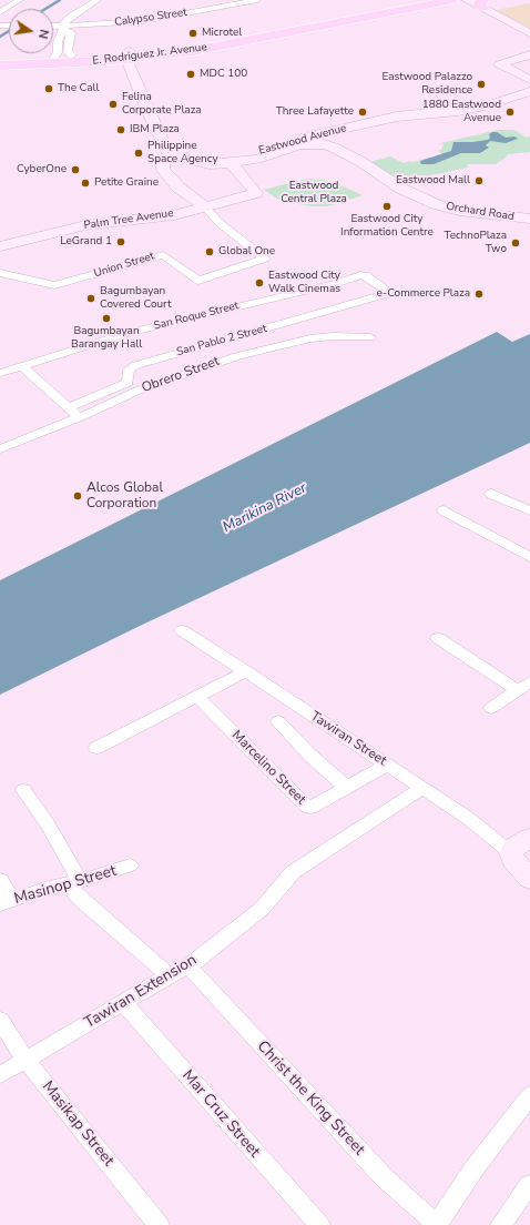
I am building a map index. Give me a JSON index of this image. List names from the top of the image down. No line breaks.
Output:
{"streets":{"main road":["E. Rodriguez Jr. Avenue"],"street":["Calypso Street","Eastwood Avenue","Orchard Road","Palm Tree Avenue","Union Street","San Roque Street","San Pablo 2 Street","Obrero Street","Tawiran Street","Marcelino Street","Masinop Street","Tawiran Extension","Christ the King Street","Mar Cruz Street","Masikap Street"]},"crossings":[["Eastwood Avenue","Orchard Road"],["Eastwood Avenue","Palm Tree Avenue"],["Palm Tree Avenue","Union Street"],["San Roque Street","San Pablo 2 Street"],["Tawiran Street","Marcelino Street"],["Tawiran Street","Tawiran Extension"],["Tawiran Extension","Christ the King Street"],["Tawiran Extension","Mar Cruz Street"],["Tawiran Extension","Masikap Street"]],"water":["Marikina River"],"parks":["Eastwood Central Plaza"],"places":["Microtel","MDC 100","Eastwood Palazzo Residence","The Call","Felina Corporate Plaza","Three Lafayette","1880 Eastwood Avenue","IBM Plaza","Philippine Space Agency","CyberOne","Eastwood Mall","Petite Graine","Eastwood City Information Centre","LeGrand 1","TechnoPlaza Two","Global One","Eastwood City Walk Cinemas","e-Commerce Plaza","Bagumbayan Covered Court","Bagumbayan Barangay Hall","Alcos Global Corporation"],"north":"right"}
